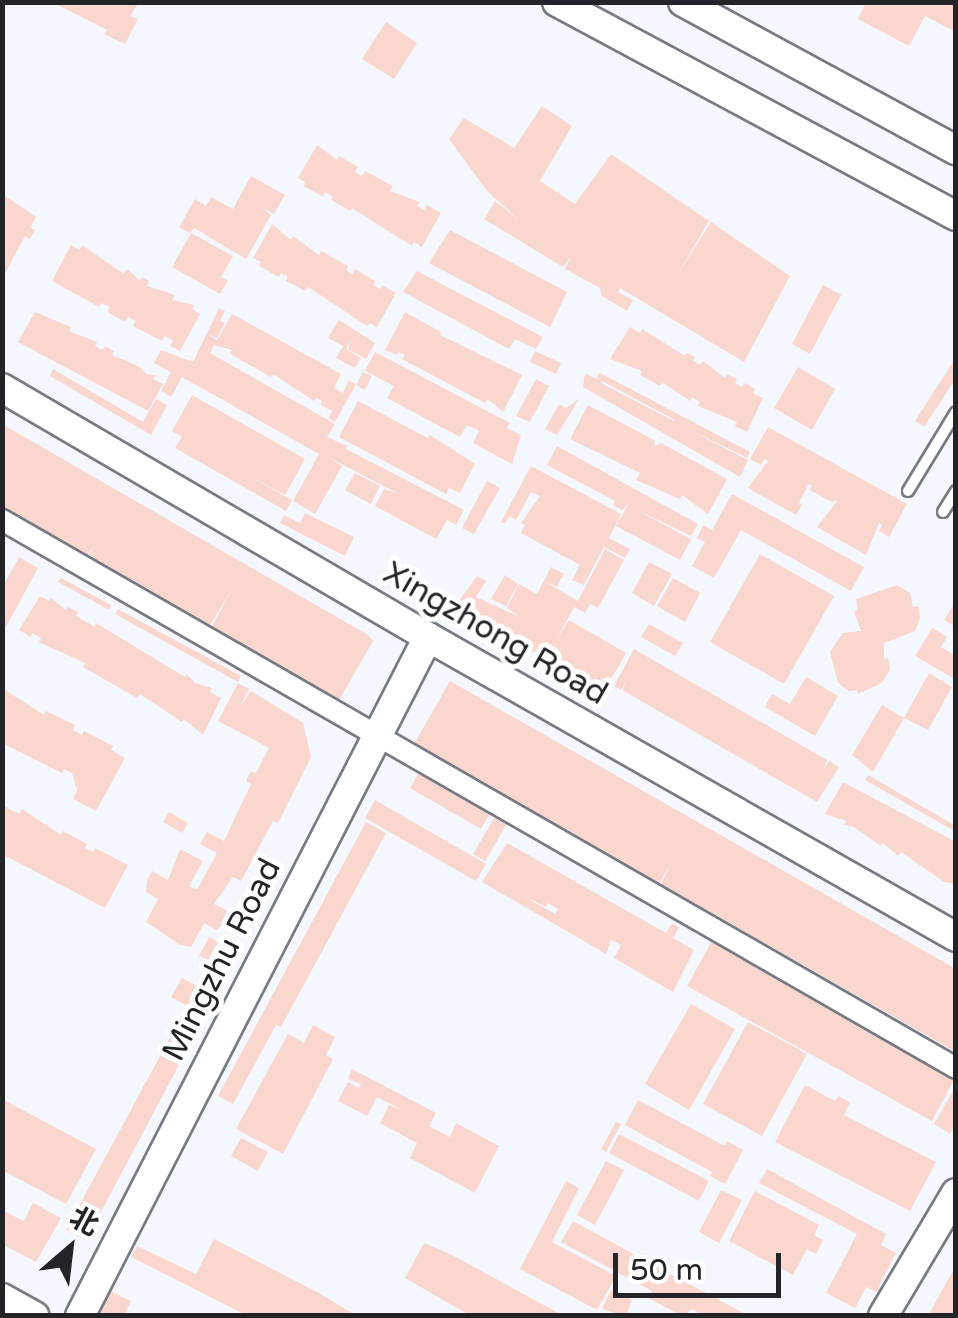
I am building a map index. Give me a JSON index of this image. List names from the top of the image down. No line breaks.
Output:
{"streets":{"street":["Xingzhong Road","Mingzhu Road"]},"crossings":[["Xingzhong Road","Mingzhu Road"]],"scale_bar":"50 m","north":"top right"}
